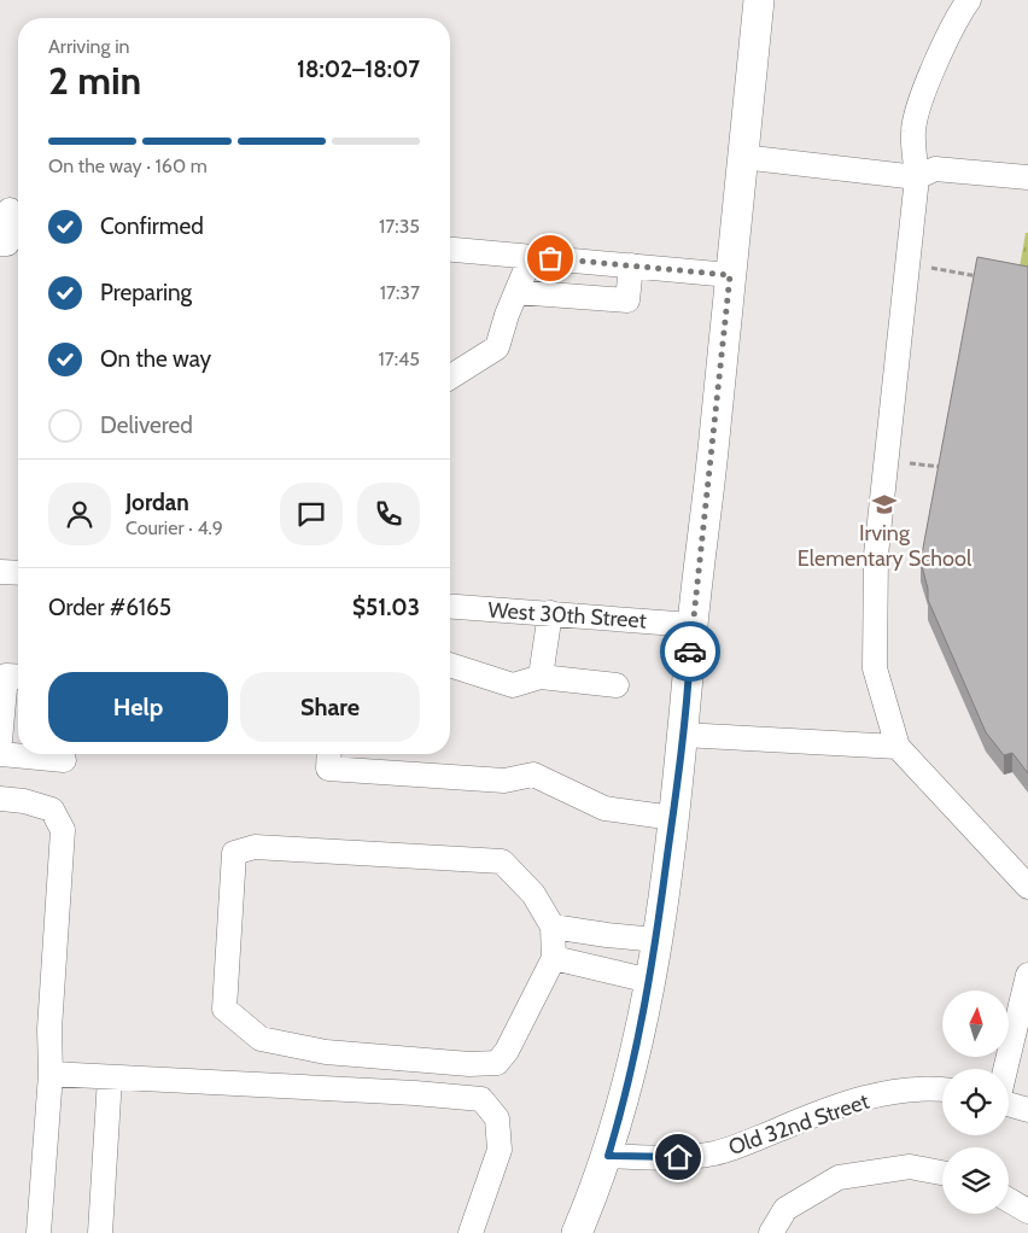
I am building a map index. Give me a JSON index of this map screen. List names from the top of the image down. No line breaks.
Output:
{"streets":{"street":["West 30th Street","Old 32nd Street"]},"places":{"school or university":["Irving Elementary School"]},"north":"top","page":{"heading":["2 min","Arriving in","18:02–18:07"],"panel":["Jordan","Courier · 4.9","Order #6165","$51.03"],"bar":"On the way · 160 m","list":[["Confirmed","17:35"],["Preparing","17:37"],["On the way","17:45"],"Delivered"],"buttons":["Help","Share"]}}
